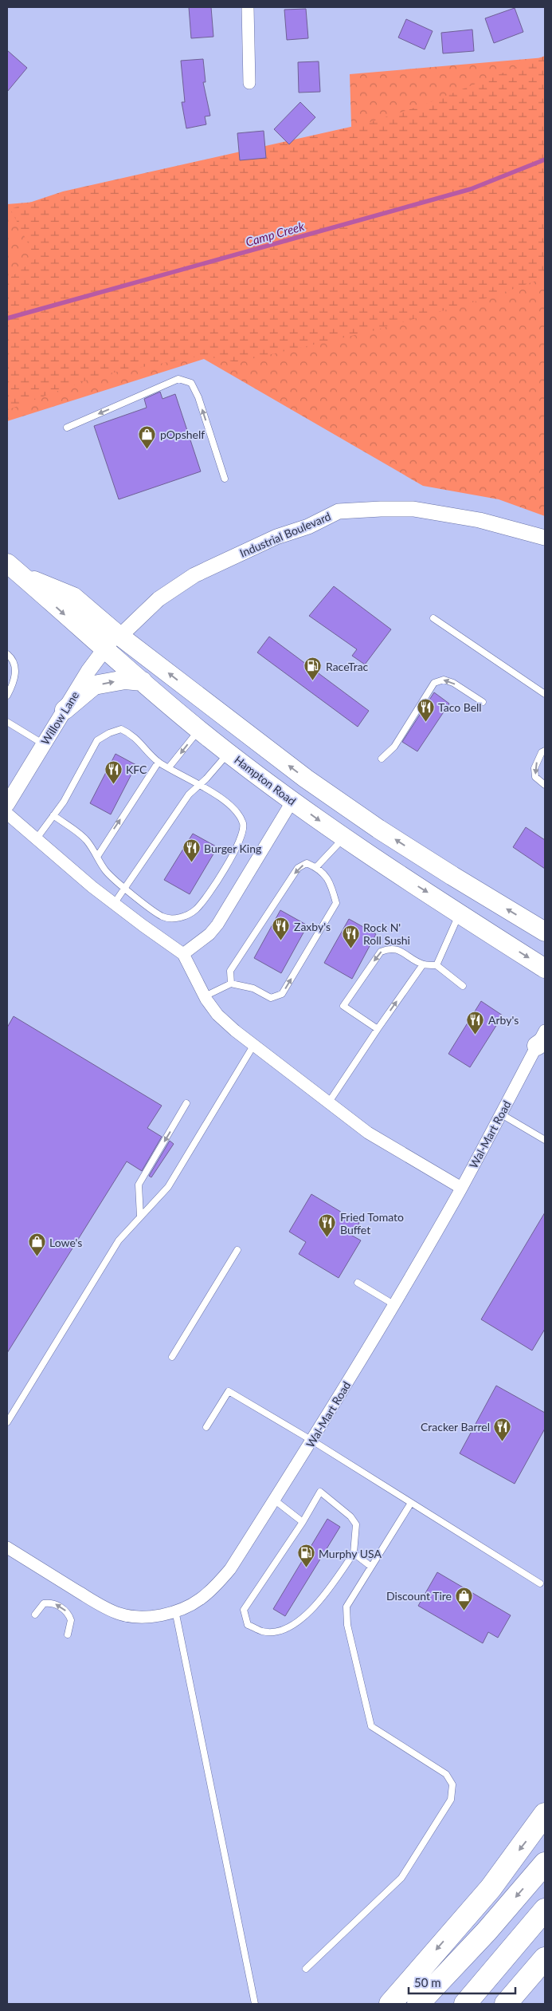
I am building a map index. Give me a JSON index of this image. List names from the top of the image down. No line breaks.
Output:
{"streets":{"main road":["Hampton Road"],"street":["Industrial Boulevard","Willow Lane","Wal-Mart Road"]},"crossings":[["Industrial Boulevard","Willow Lane"],["Willow Lane","Hampton Road"]],"water":["Camp Creek"],"places":{"shop":["pOpshelf","Lowe's","Discount Tire"],"fuel station":["RaceTrac","Murphy USA"],"restaurant":["Taco Bell","KFC","Burger King","Zaxby's","Rock N' Roll Sushi","Arby's","Fried Tomato Buffet","Cracker Barrel"]},"scale_bar":"50 m"}
